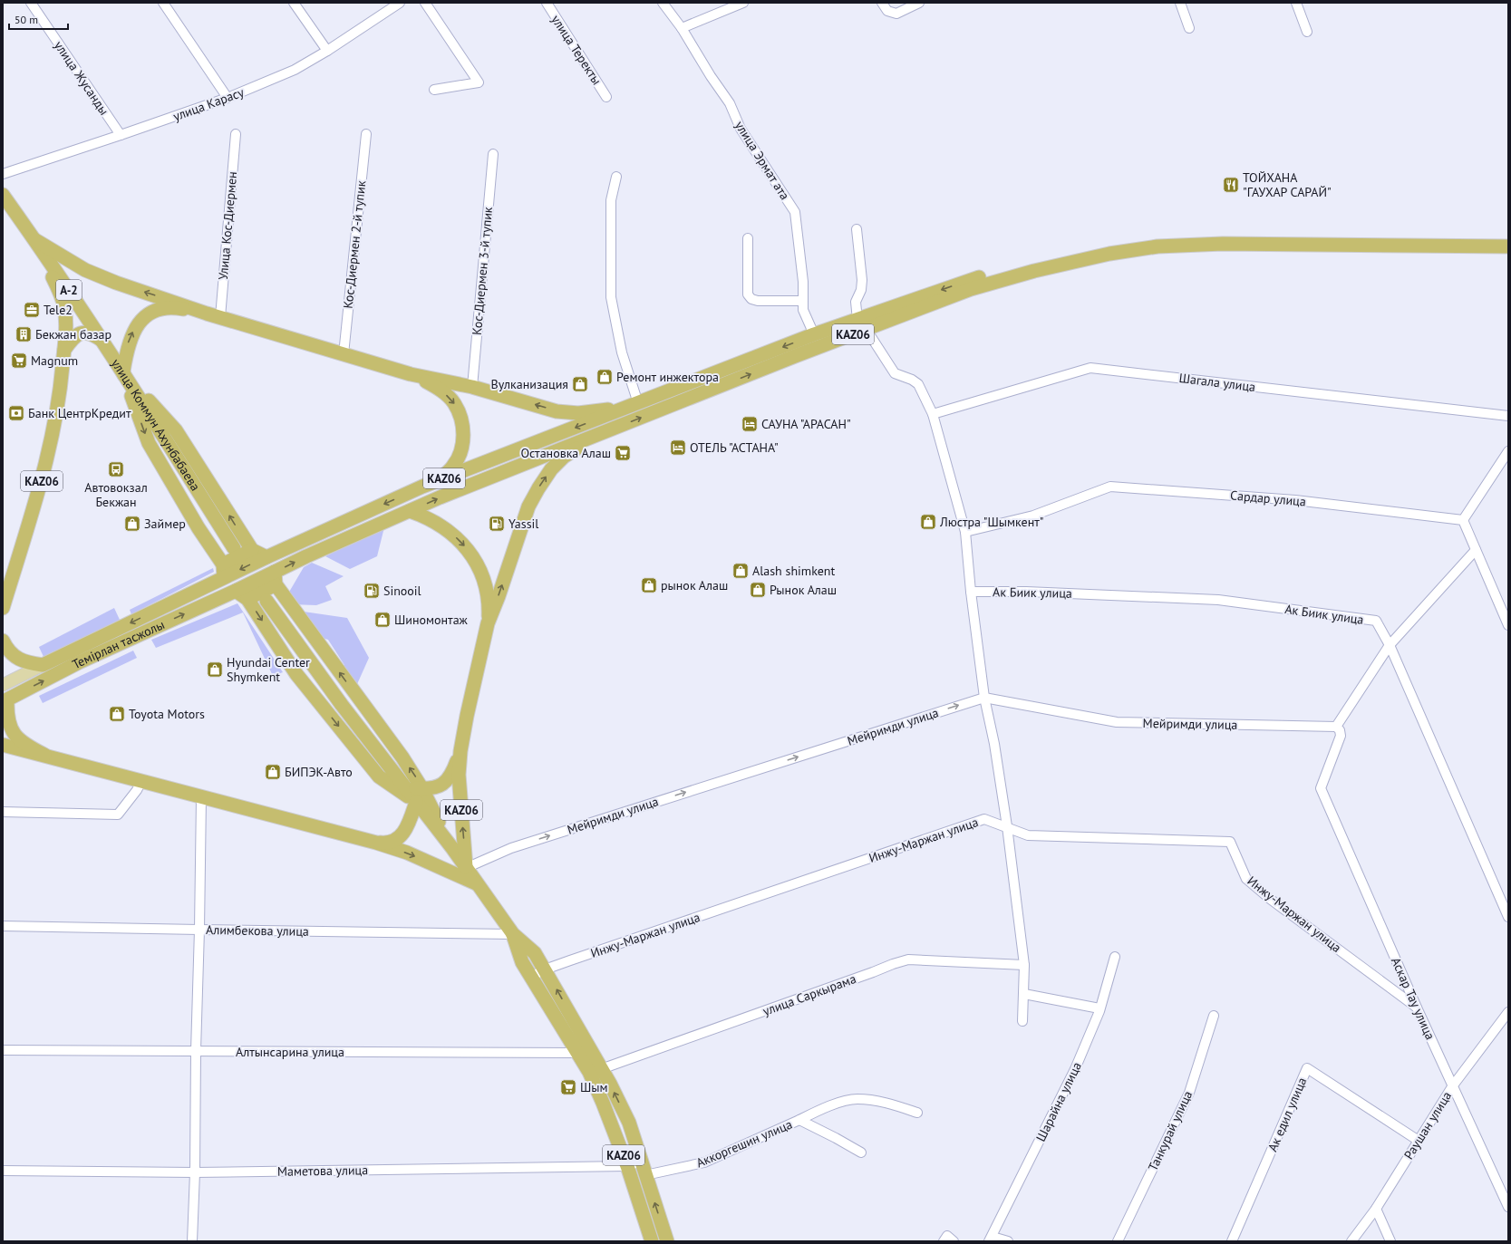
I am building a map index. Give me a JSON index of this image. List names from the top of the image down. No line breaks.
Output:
{"streets":{"highway":["A-2","KАZ06","улица Коммун Ахунбабаева","Темірлан тасжолы"],"street":["улица Теректы","улица Жусанды","улица Карасу","улица Эрмат ата","Улица Кос-Диермен","Кос-Диермен 2-й тупик","Кос-Диермен 3-й тупик","Шагала улица","Сардар улица","Ак Биик улица","Мейримди улица","Инжу-Маржан улица","Алимбекова улица","улица Саркырама","Аскар Тау улица","Алтынсарина улица","Шарайна улица","Ак едил улица","Раушан улица","Танкурай улица","Аккоргешин улица","Маметова улица"]},"crossings":[["улица Жусанды","улица Карасу"],["улица Эрмат ата","KАZ06"],["KАZ06","Темірлан тасжолы"],["KАZ06","Мейримди улица"],["KАZ06","Инжу-Маржан улица"],["KАZ06","Алимбекова улица"],["KАZ06","улица Саркырама"],["KАZ06","Алтынсарина улица"],["KАZ06","Аккоргешин улица"],["KАZ06","Маметова улица"],["Мейримди улица","Аскар Тау улица"],["Инжу-Маржан улица","Аскар Тау улица"],["Аскар Тау улица","Раушан улица"],["Ак едил улица","Раушан улица"]],"one_way":["Мейримди улица"],"places":{"restaurant":["ТОЙХАНА \"ГАУХАР САРАЙ\""],"office":["Tele2"],"building":["Бекжан базар"],"supermarket":["Magnum","Остановка Алаш","Шым"],"shop":["Ремонт инжектора","Вулканизация","Люстра \"Шымкент\"","Займер","Alash shimkent","рынок Алаш","Рынок Алаш","Шиномонтаж","Hyundai Center Shymkent","Toyota Motors","БИПЭК-Авто"],"bank":["Банк ЦентрКредит"],"hotel":["САУНА \"АРАСАН\"","ОТЕЛЬ \"АСТАНА\""],"bus stop":["Автовокзал Бекжан"],"fuel station":["Yassil","Sinooil"]},"scale_bar":"50 m"}
